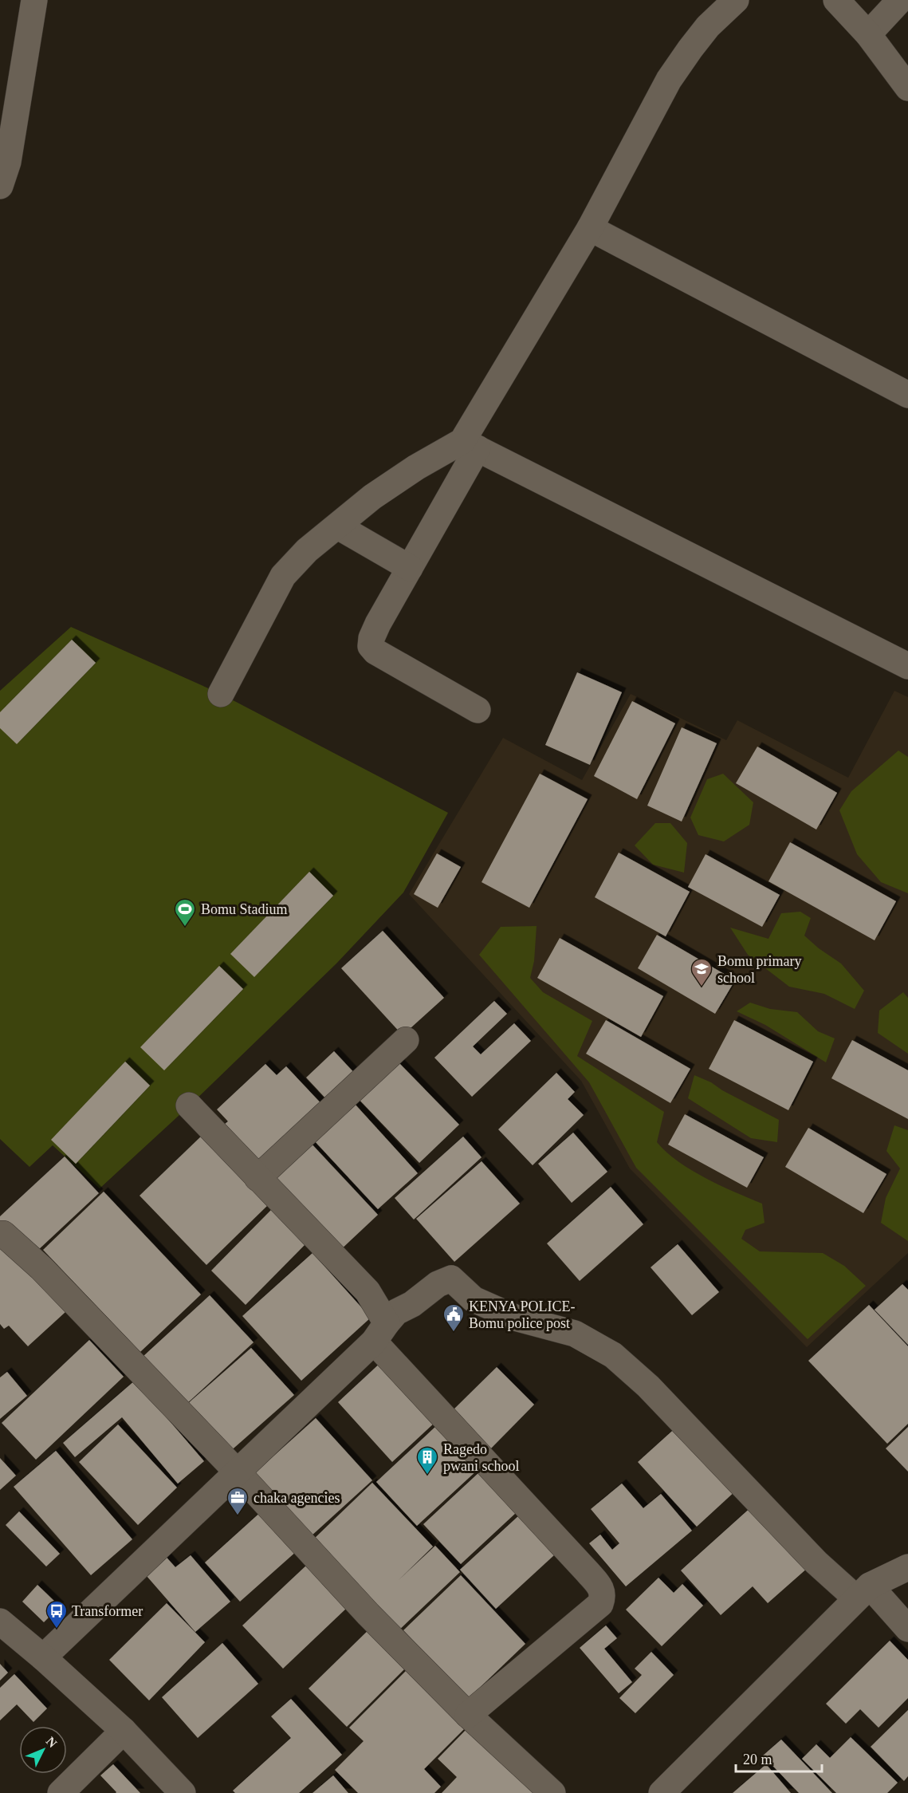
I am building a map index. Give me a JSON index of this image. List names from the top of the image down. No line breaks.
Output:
{"places":{"sports":["Bomu Stadium"],"school or university":["Bomu primary school"],"public building":["KENYA POLICE- Bomu police post"],"building":["Ragedo pwani school"],"office":["chaka agencies"],"bus stop":["Transformer"]},"scale_bar":"20 m","north":"top right"}
